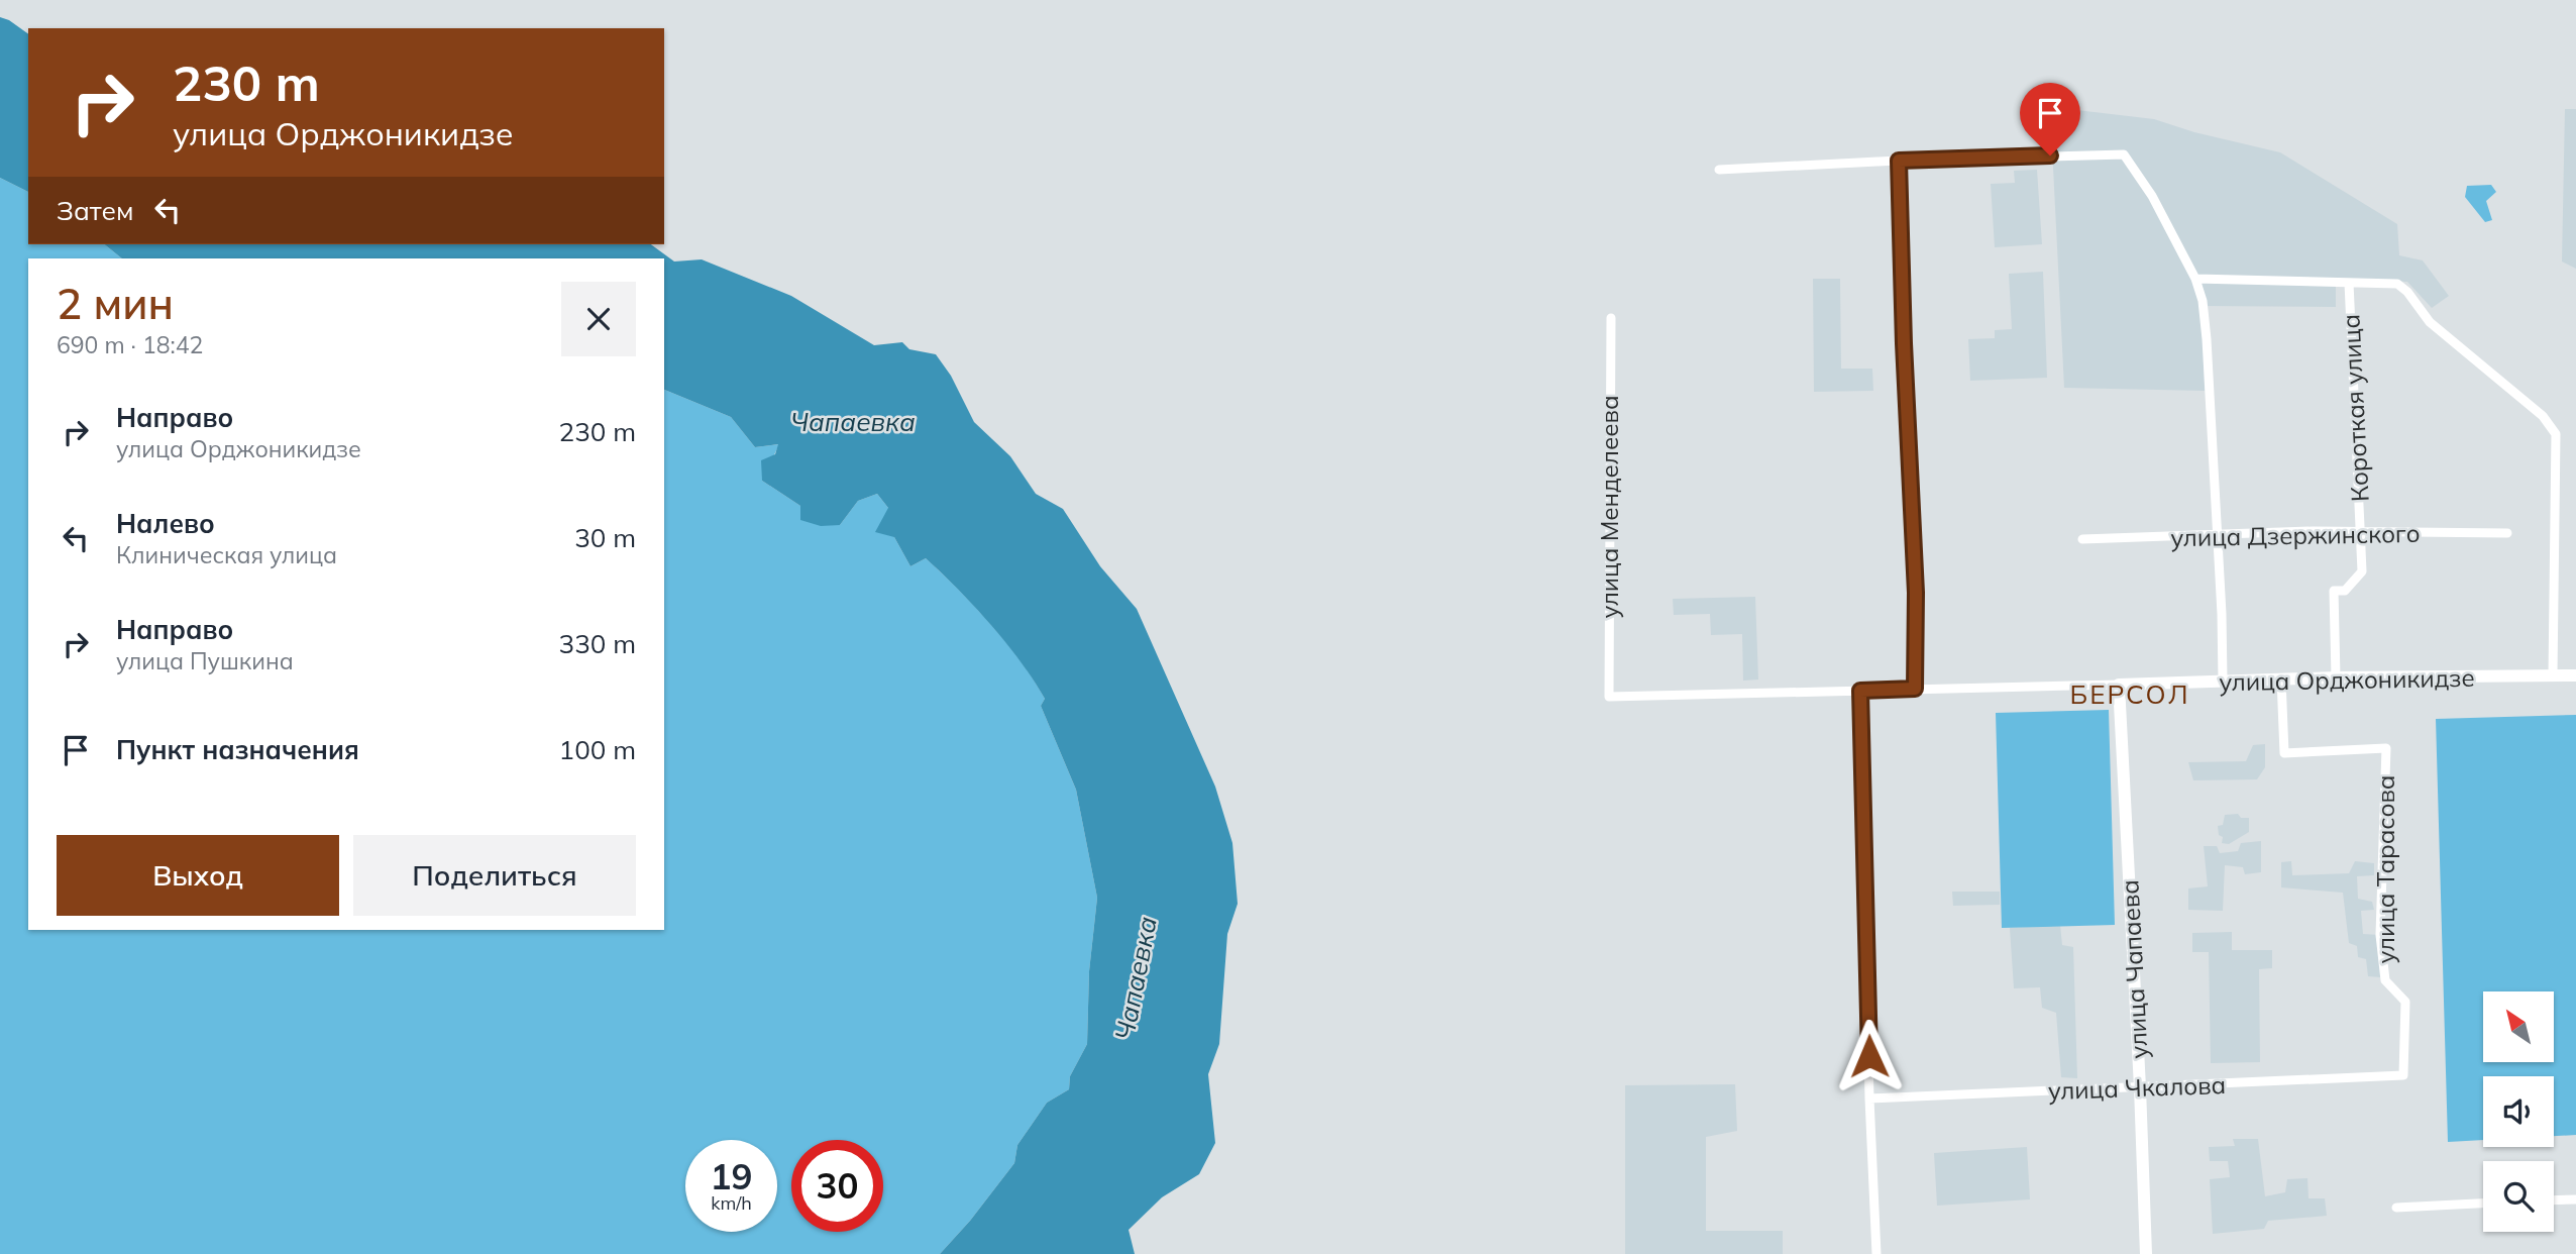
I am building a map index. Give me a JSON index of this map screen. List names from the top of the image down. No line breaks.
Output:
{"streets":{"street":["Короткая улица","улица Менделеева","улица Дзержинского","улица Орджоникидзе","улица Тарасова","улица Чапаева","улица Чкалова"]},"crossings":[["Короткая улица","улица Дзержинского"],["Короткая улица","улица Орджоникидзе"],["улица Менделеева","улица Орджоникидзе"],["улица Орджоникидзе","улица Тарасова"],["улица Орджоникидзе","улица Чапаева"],["улица Тарасова","улица Чкалова"],["улица Чапаева","улица Чкалова"]],"districts":["БЕРСОЛ"],"water":["Чапаевка"],"north":"top left","page":{"turn":["230 m","улица Орджоникидзе"],"then":"Затем","heading":["2 мин","690 m · 18:42"],"list":[{"name":"Направо","note":"улица Орджоникидзе","value":"230 m"},{"name":"Налево","note":"Клиническая улица","value":"30 m"},{"name":"Направо","note":"улица Пушкина","value":"330 m"},{"name":"Пункт назначения","value":"100 m"}],"buttons":["Выход","Поделиться"],"speed":"19 km/h","limit":"30"}}
